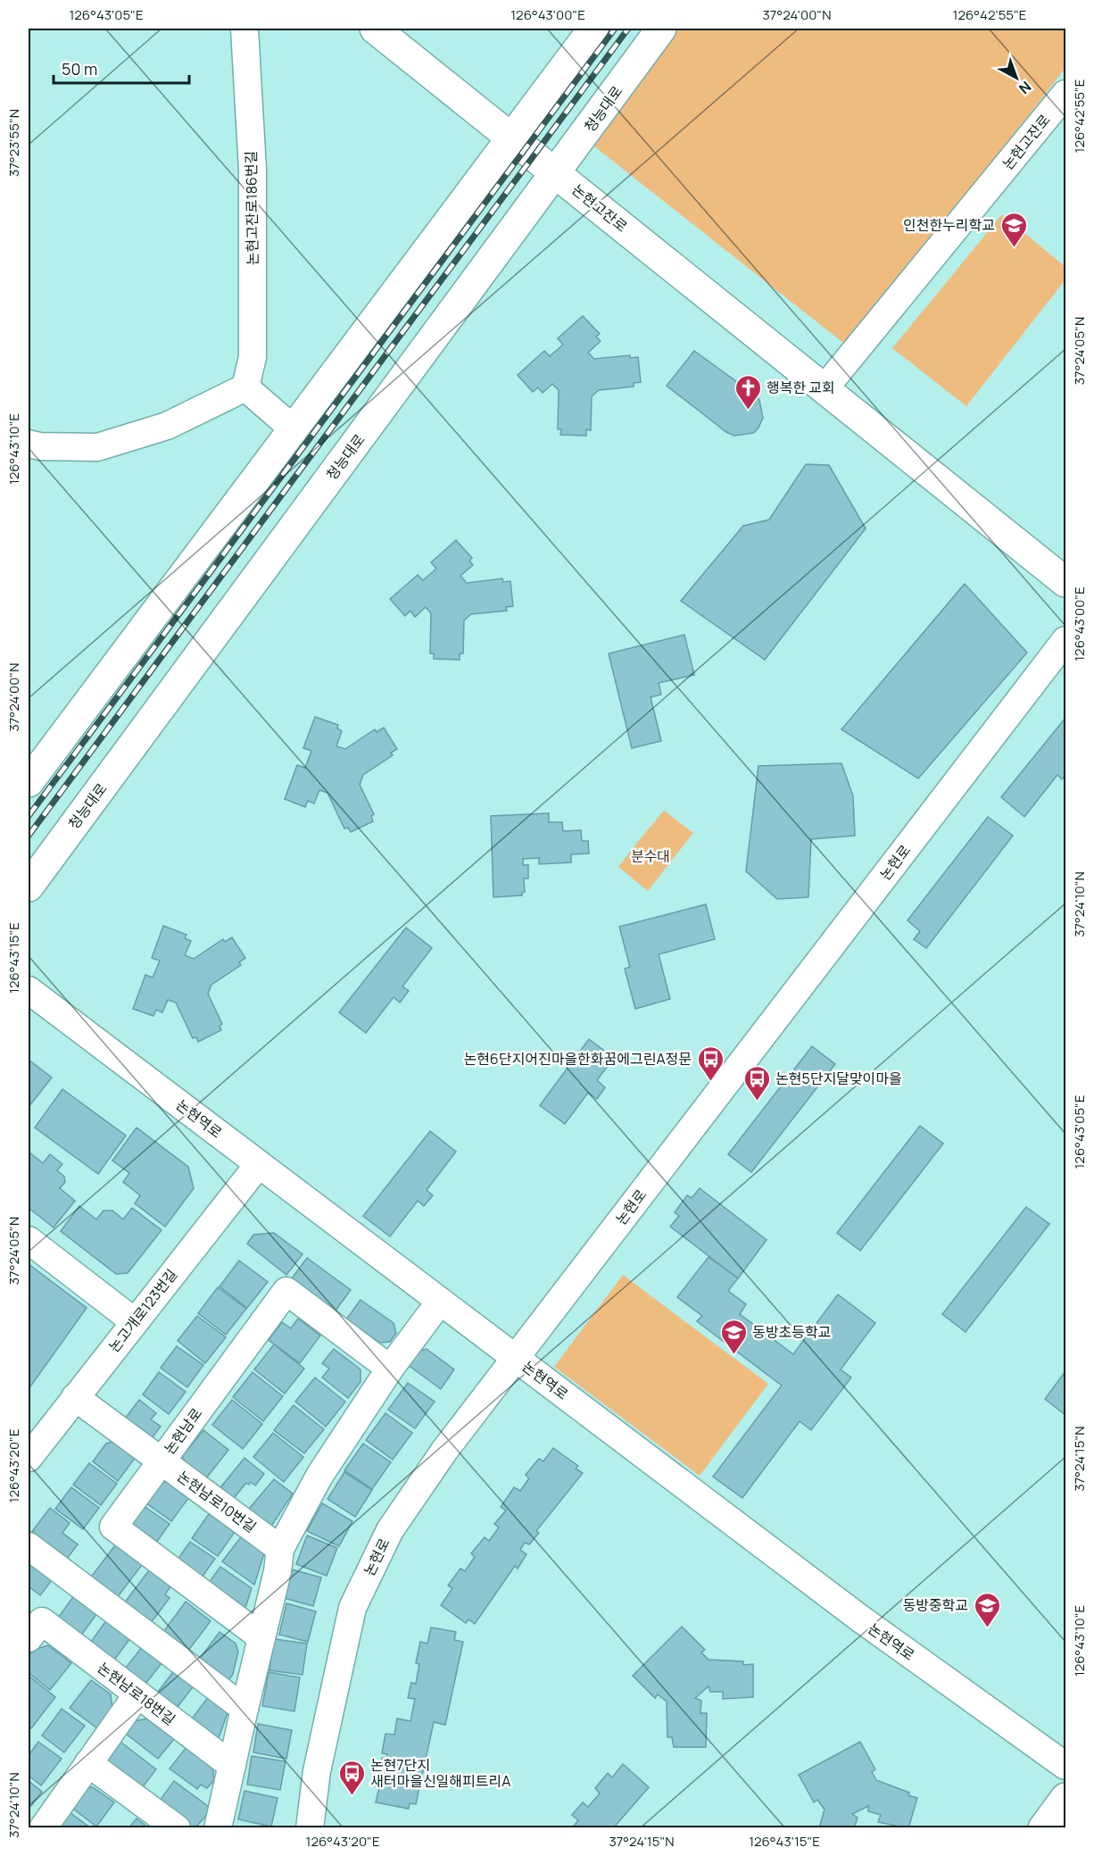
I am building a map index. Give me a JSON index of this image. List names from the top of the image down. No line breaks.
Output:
{"streets":{"main road":["청능대로","논현고잔로"],"street":["논현고잔로186번길","논현로","논현역로","논고개로123번길","논현남로","논현남로10번길","논현남로18번길"]},"crossings":[["청능대로","논현고잔로"],["논현로","논현역로"],["논현역로","논고개로123번길"],["논고개로123번길","논현남로10번길"],["논현남로","논현남로10번길"]],"parks":["분수대"],"places":{"school or university":["인천한누리학교","동방초등학교","동방중학교"],"church":["행복한 교회"],"bus stop":["논현6단지어진마을한화꿈에그린A정문","논현5단지달맞이마을","논현7단지 새터마을신일해피트리A"]},"scale_bar":"50 m","north":"bottom right","coordinates":["126°43'05\"E","126°43'00\"E","37°24'00\"N","126°42'55\"E","37°23'55\"N","37°24'05\"N","126°43'10\"E","37°24'10\"N","126°43'15\"E","37°24'15\"N","126°43'20\"E"]}
